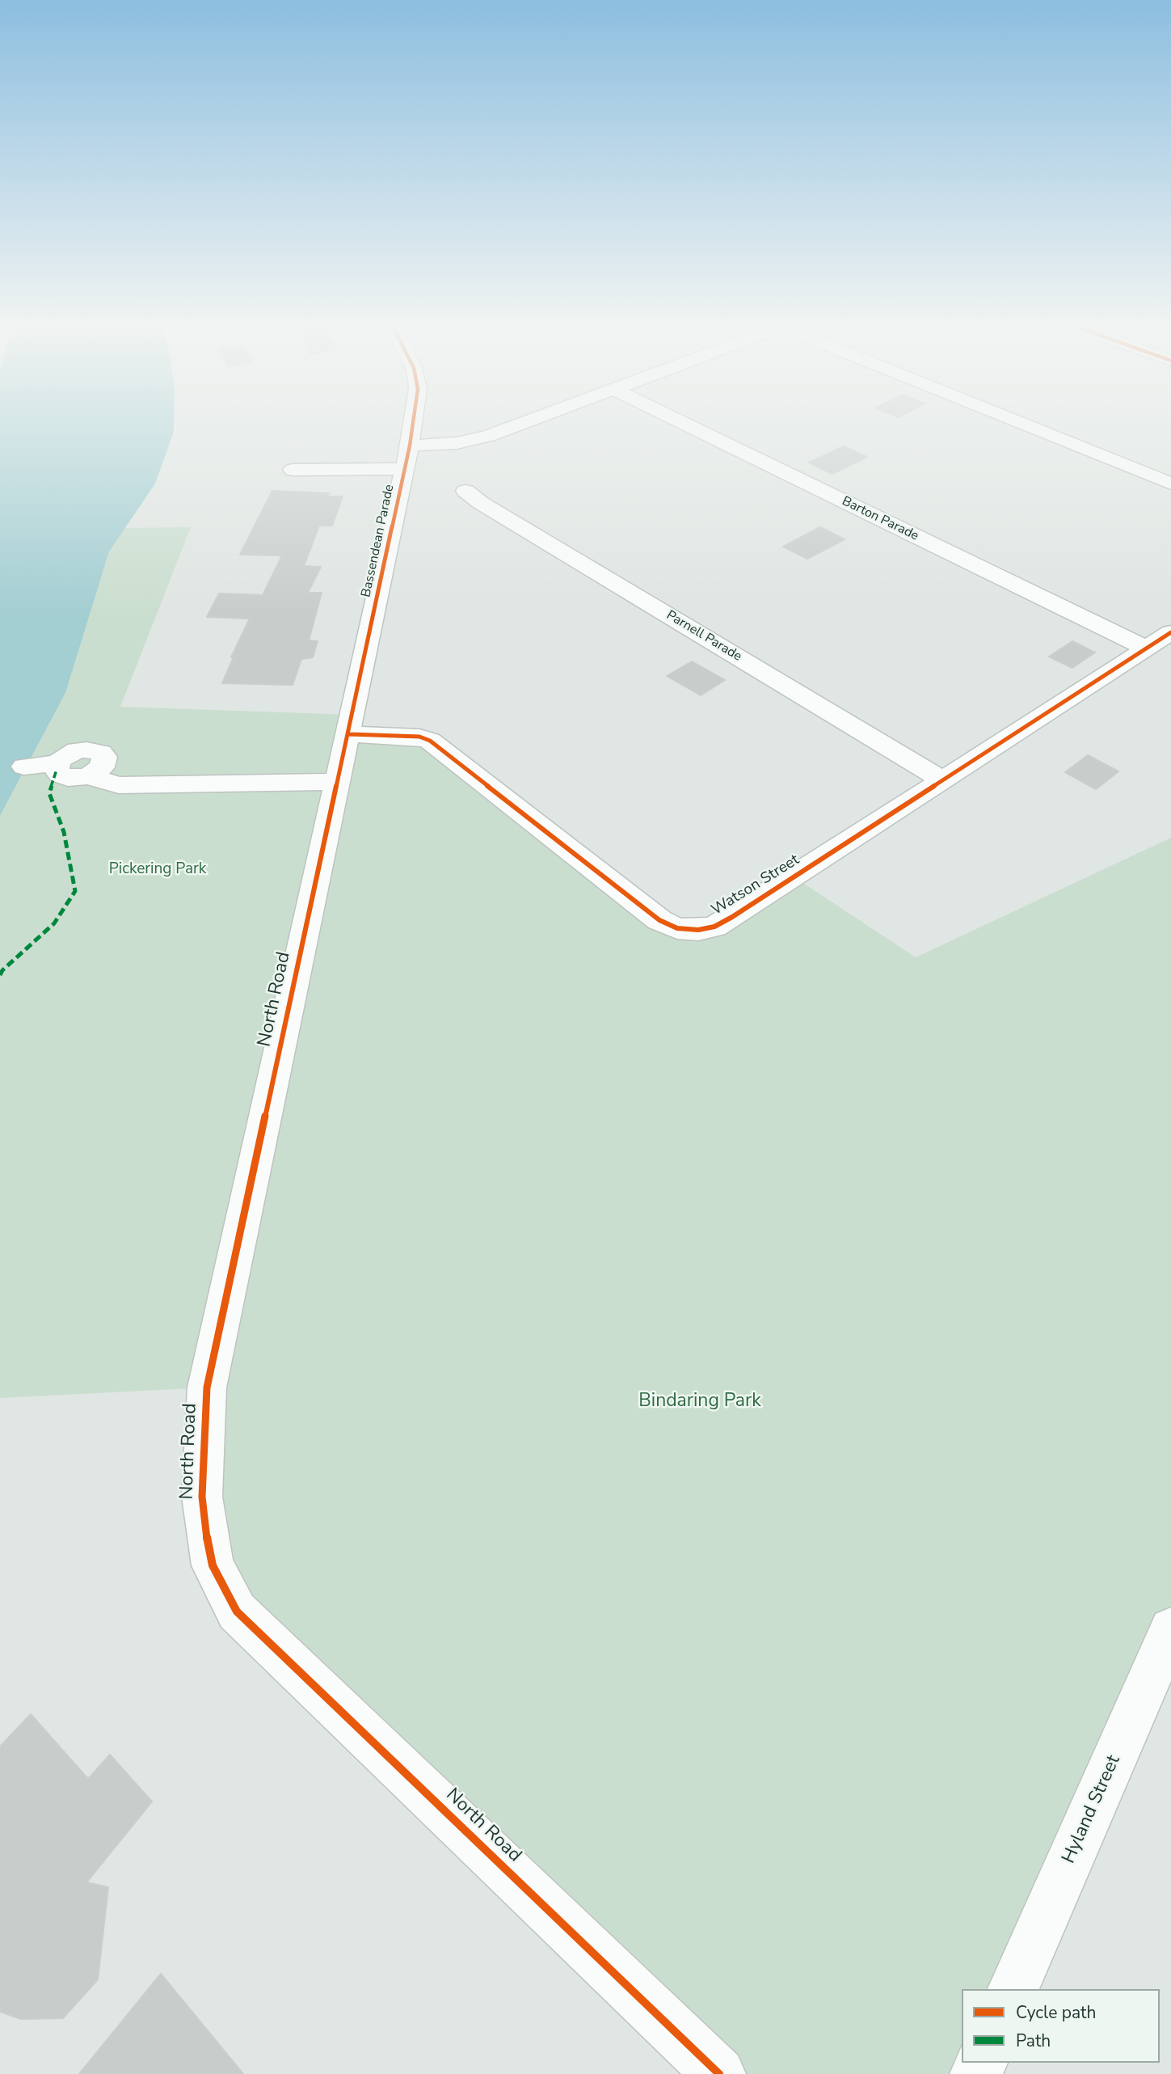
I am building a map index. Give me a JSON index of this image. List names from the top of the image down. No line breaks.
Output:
{"streets":{"street":["Barton Parade","Bassendean Parade","Parnell Parade","Watson Street","North Road","Hyland Street"]},"crossings":[["Barton Parade","Watson Street"],["Bassendean Parade","Watson Street"],["Bassendean Parade","North Road"],["Parnell Parade","Watson Street"],["Watson Street","North Road"]],"parks":["Pickering Park","Bindaring Park"],"legend":["Cycle path","Path"]}
